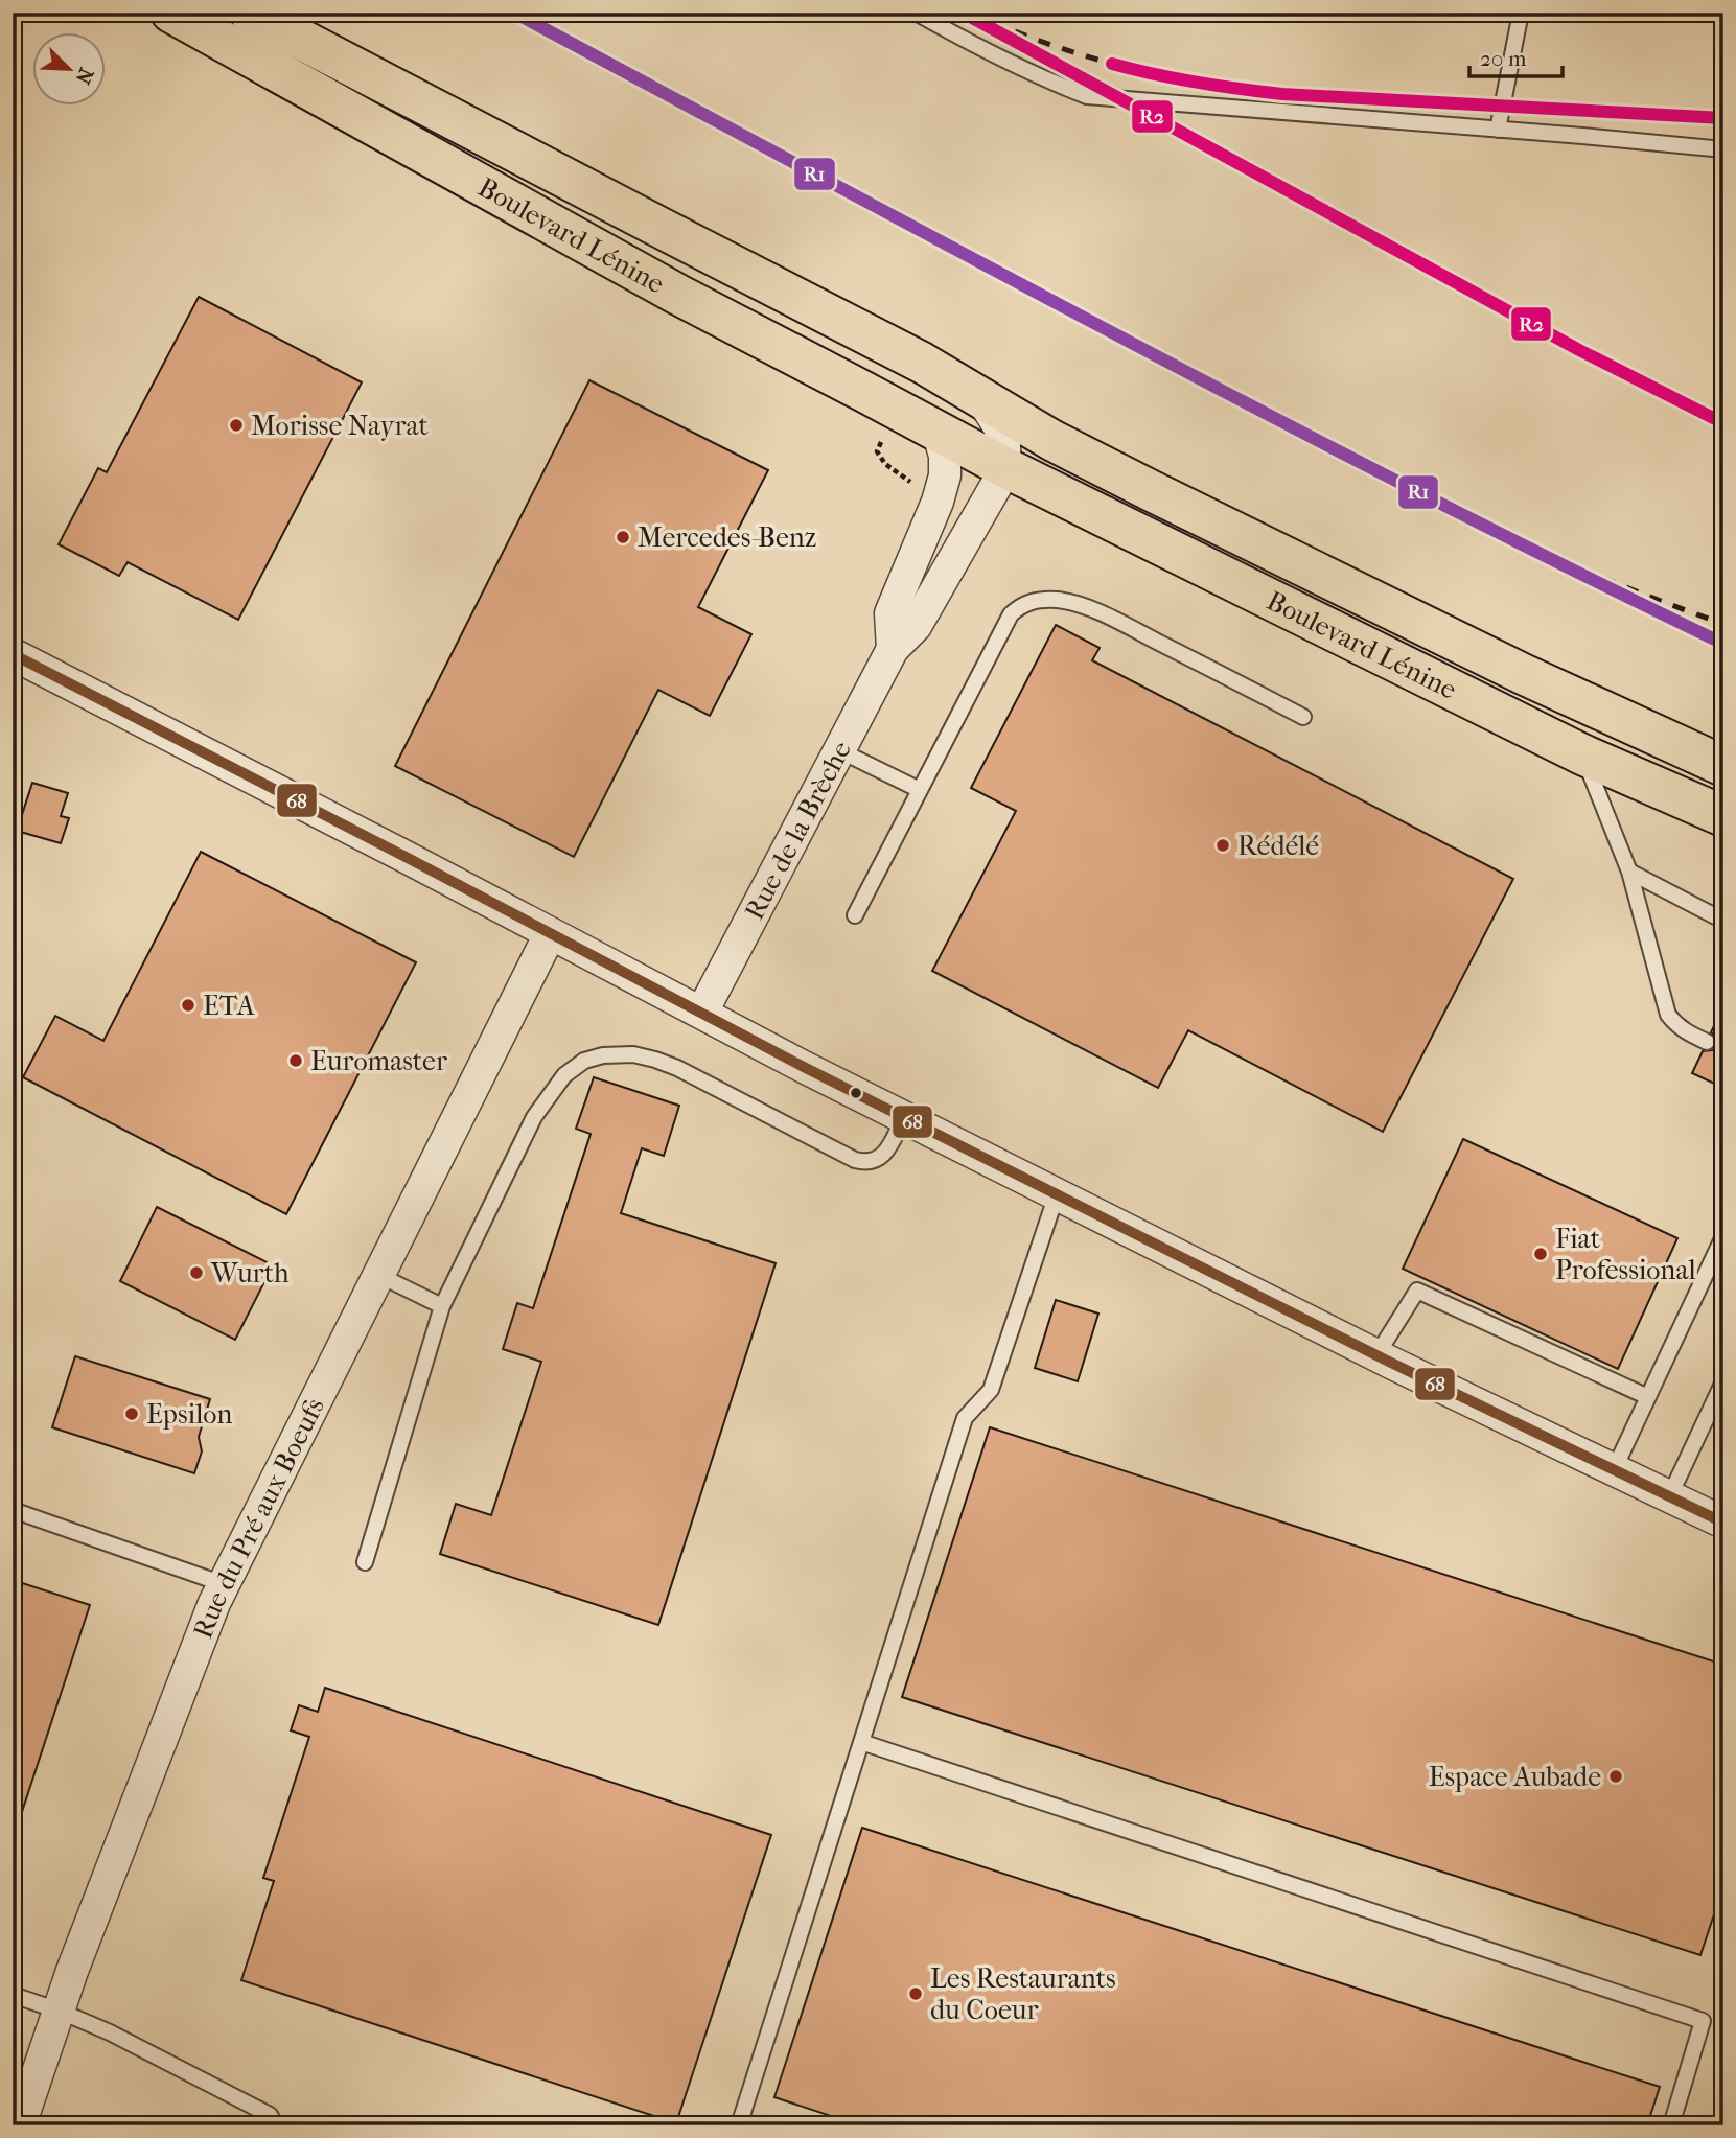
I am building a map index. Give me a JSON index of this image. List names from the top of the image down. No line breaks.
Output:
{"streets":{"main road":["Boulevard Lénine"],"street":["Rue de la Brèche","Rue du Pré aux Boeufs"]},"crossings":[["Boulevard Lénine","Rue de la Brèche"]],"places":["Morisse Nayrat","Mercedes-Benz","Rédélé","ETA","Euromaster","Fiat Professional","Wurth","Epsilon","Espace Aubade","Les Restaurants du Coeur"],"lines":["transit line R1","transit line R2","transit line 68"],"scale_bar":"20 m","north":"bottom right"}
